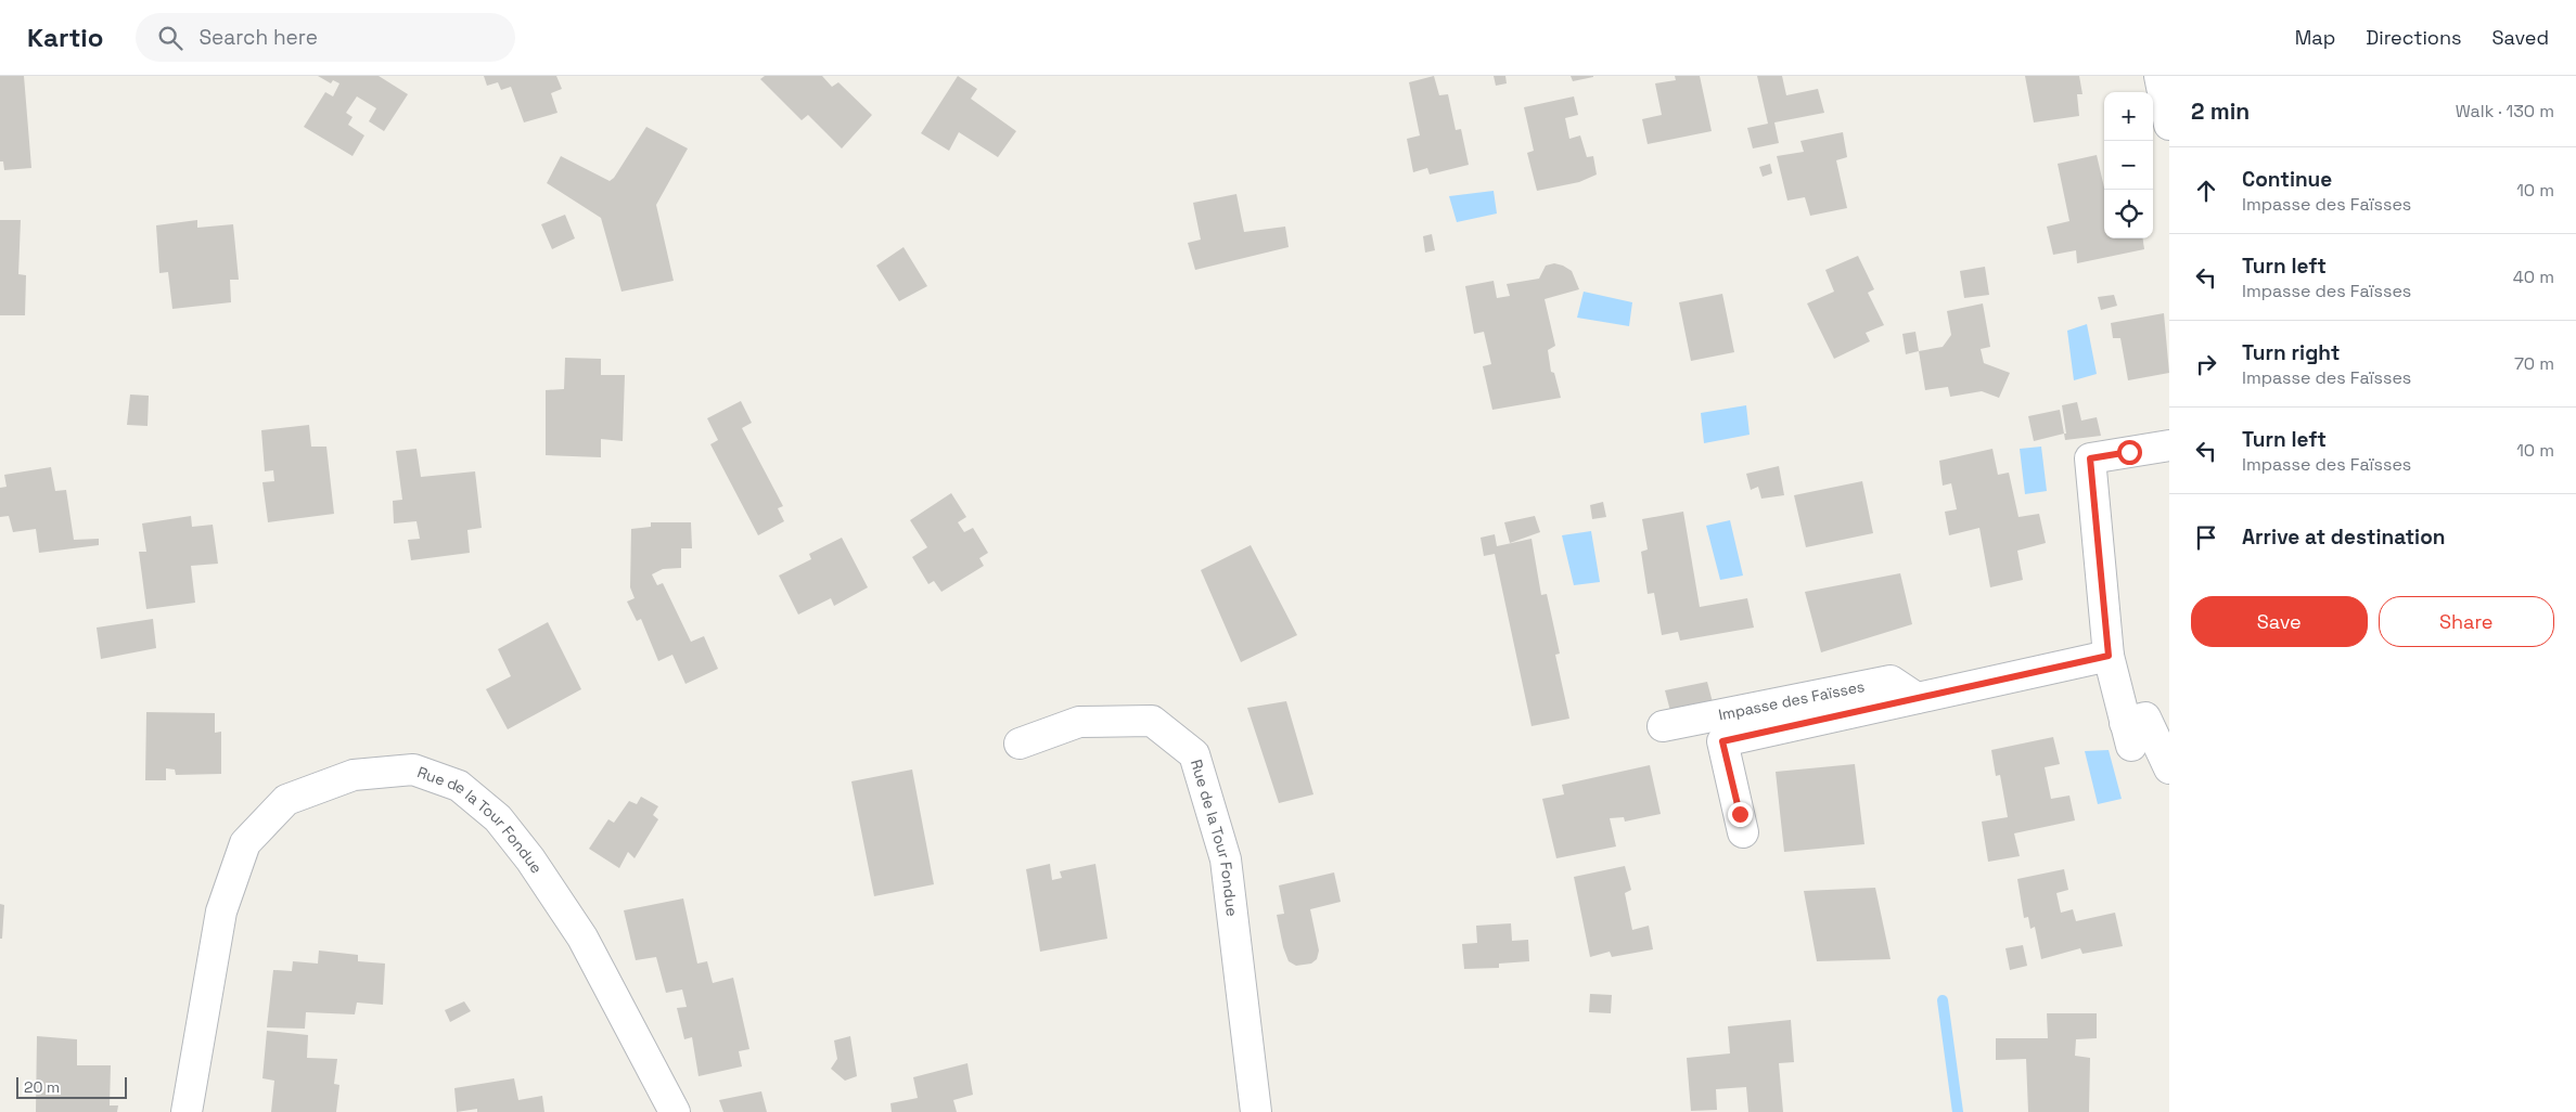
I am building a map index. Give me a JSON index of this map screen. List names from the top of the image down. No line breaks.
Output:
{"streets":{"street":["Impasse des Faïsses","Rue de la Tour Fondue"]},"scale_bar":"20 m","page":{"header":"Kartio","search":"Search here","nav":["Map","Directions","Saved"],"heading":["2 min","Walk · 130 m"],"map_buttons":["+","−"],"list":[["Continue","Impasse des Faïsses","10 m"],["Turn left","Impasse des Faïsses","40 m"],["Turn right","Impasse des Faïsses","70 m"],["Turn left","Impasse des Faïsses","10 m"],"Arrive at destination"],"buttons":["Save","Share"],"scale":"20 m"}}
